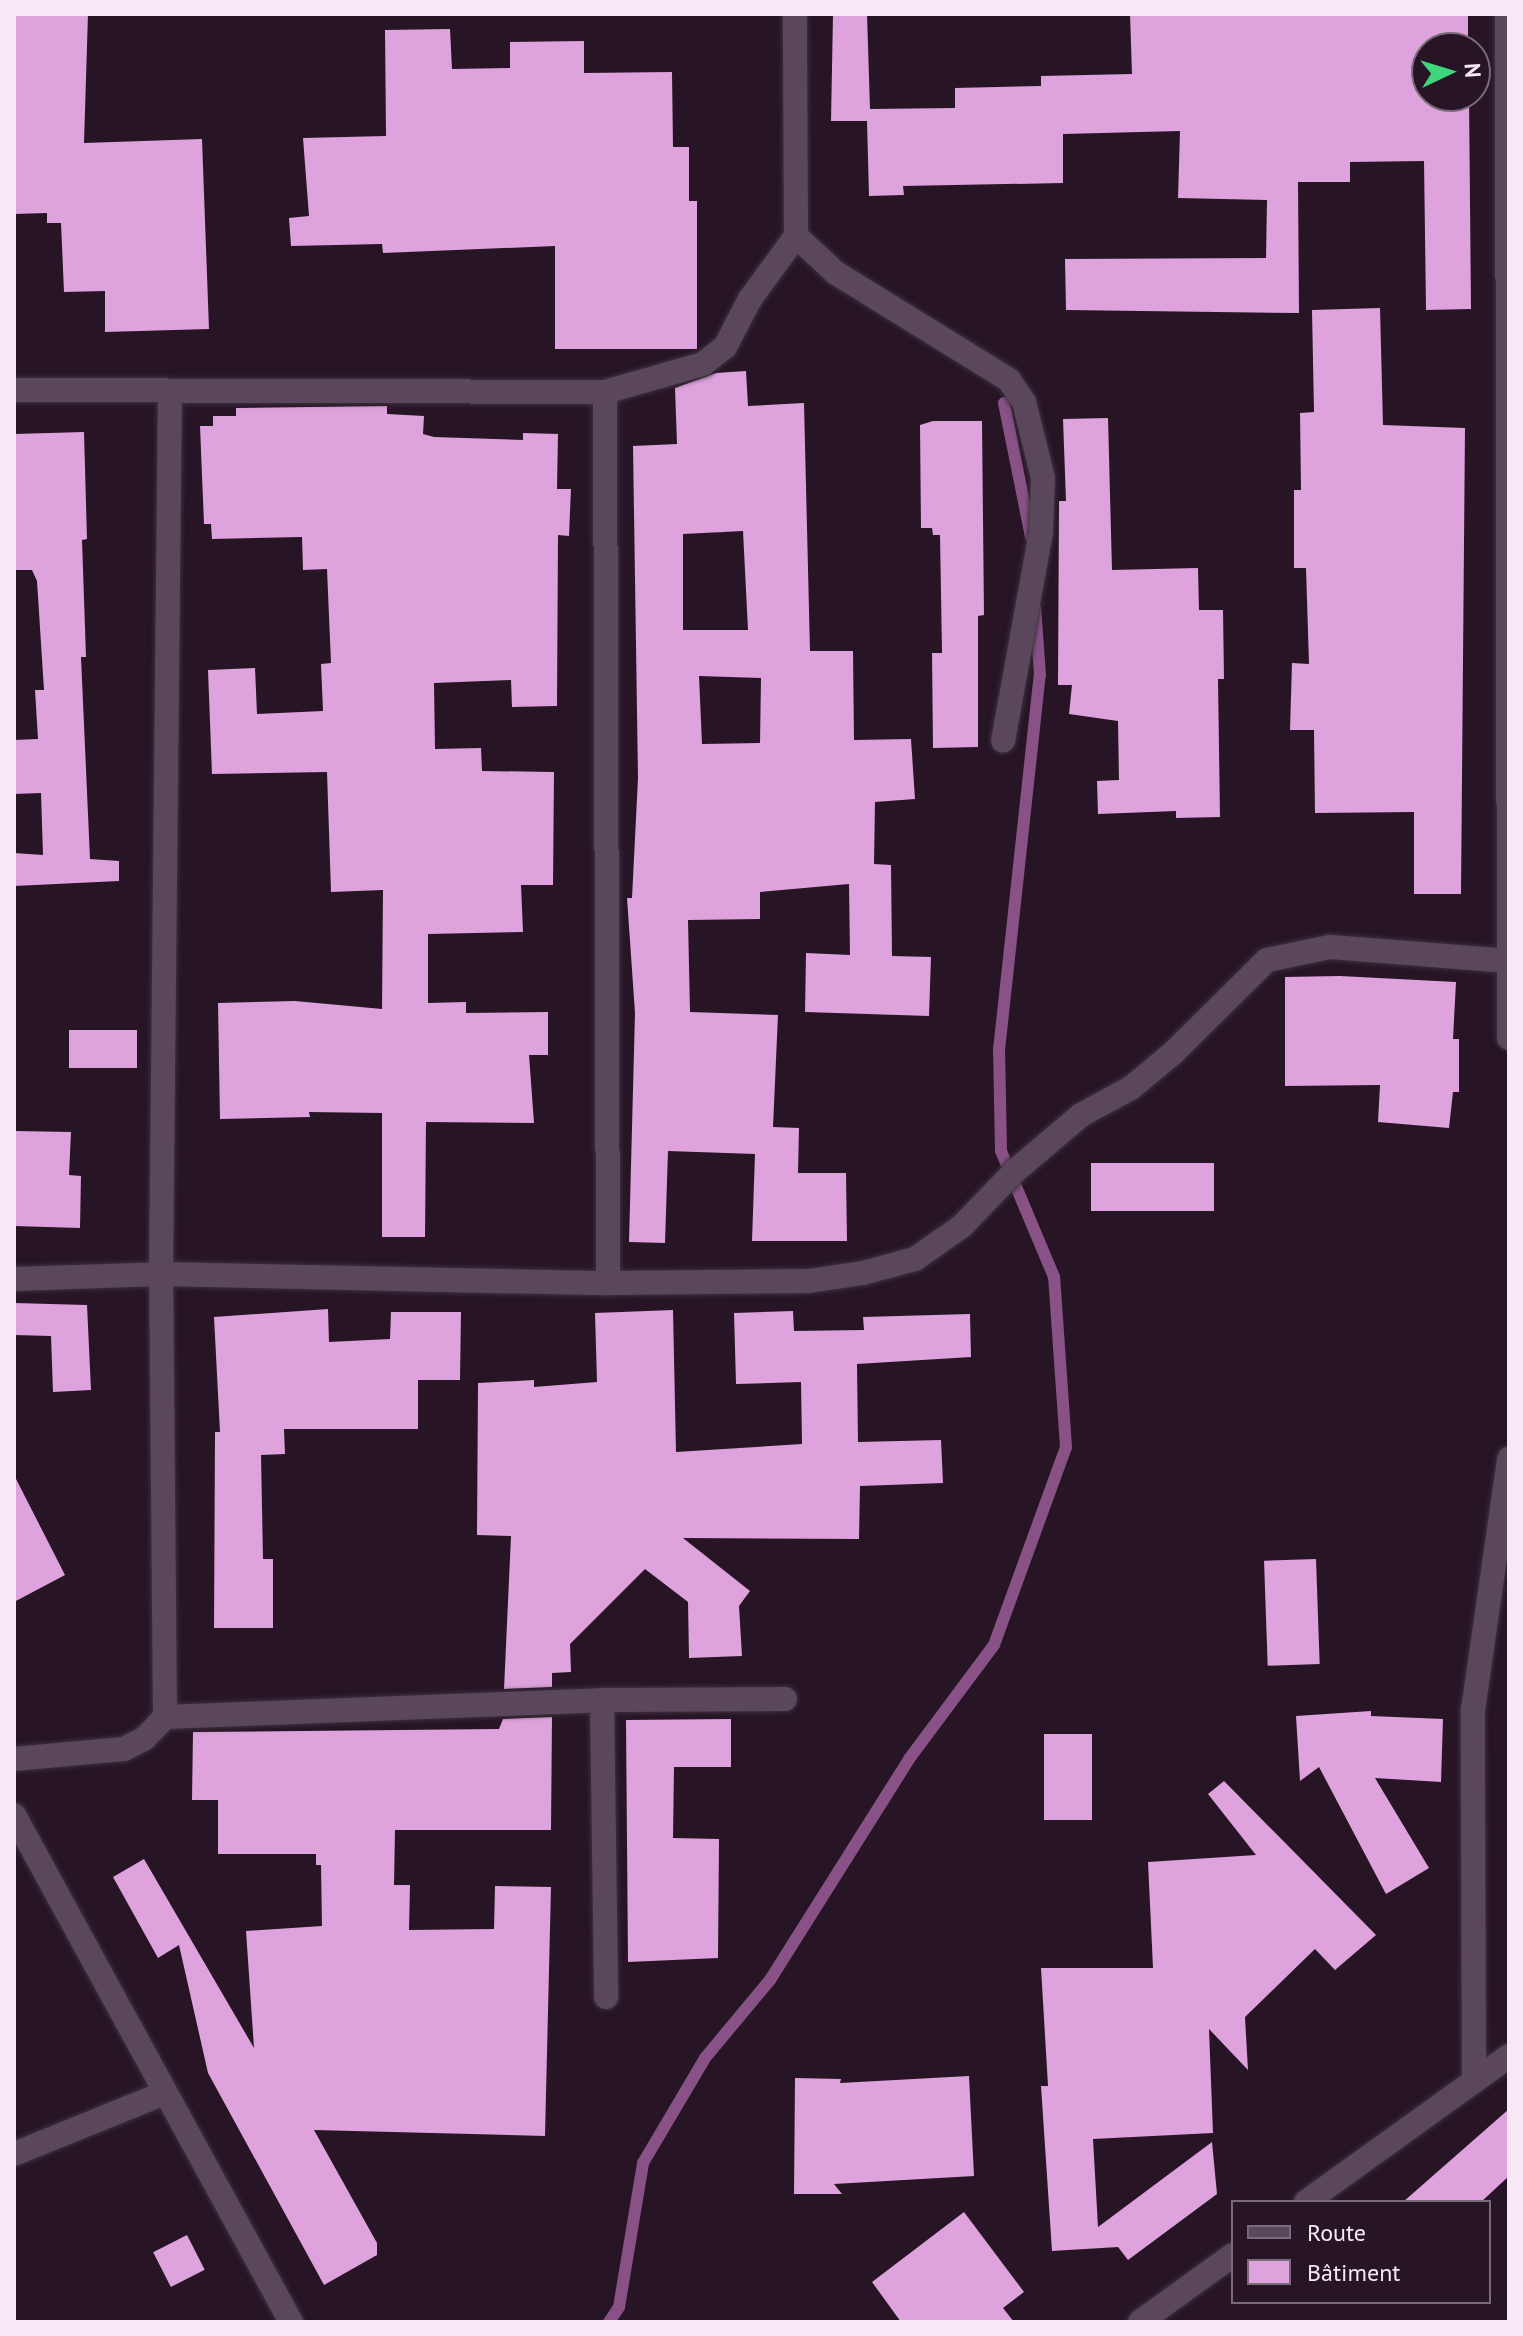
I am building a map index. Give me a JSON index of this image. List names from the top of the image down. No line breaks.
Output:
{"legend":["Route","Bâtiment"],"north":"right"}
